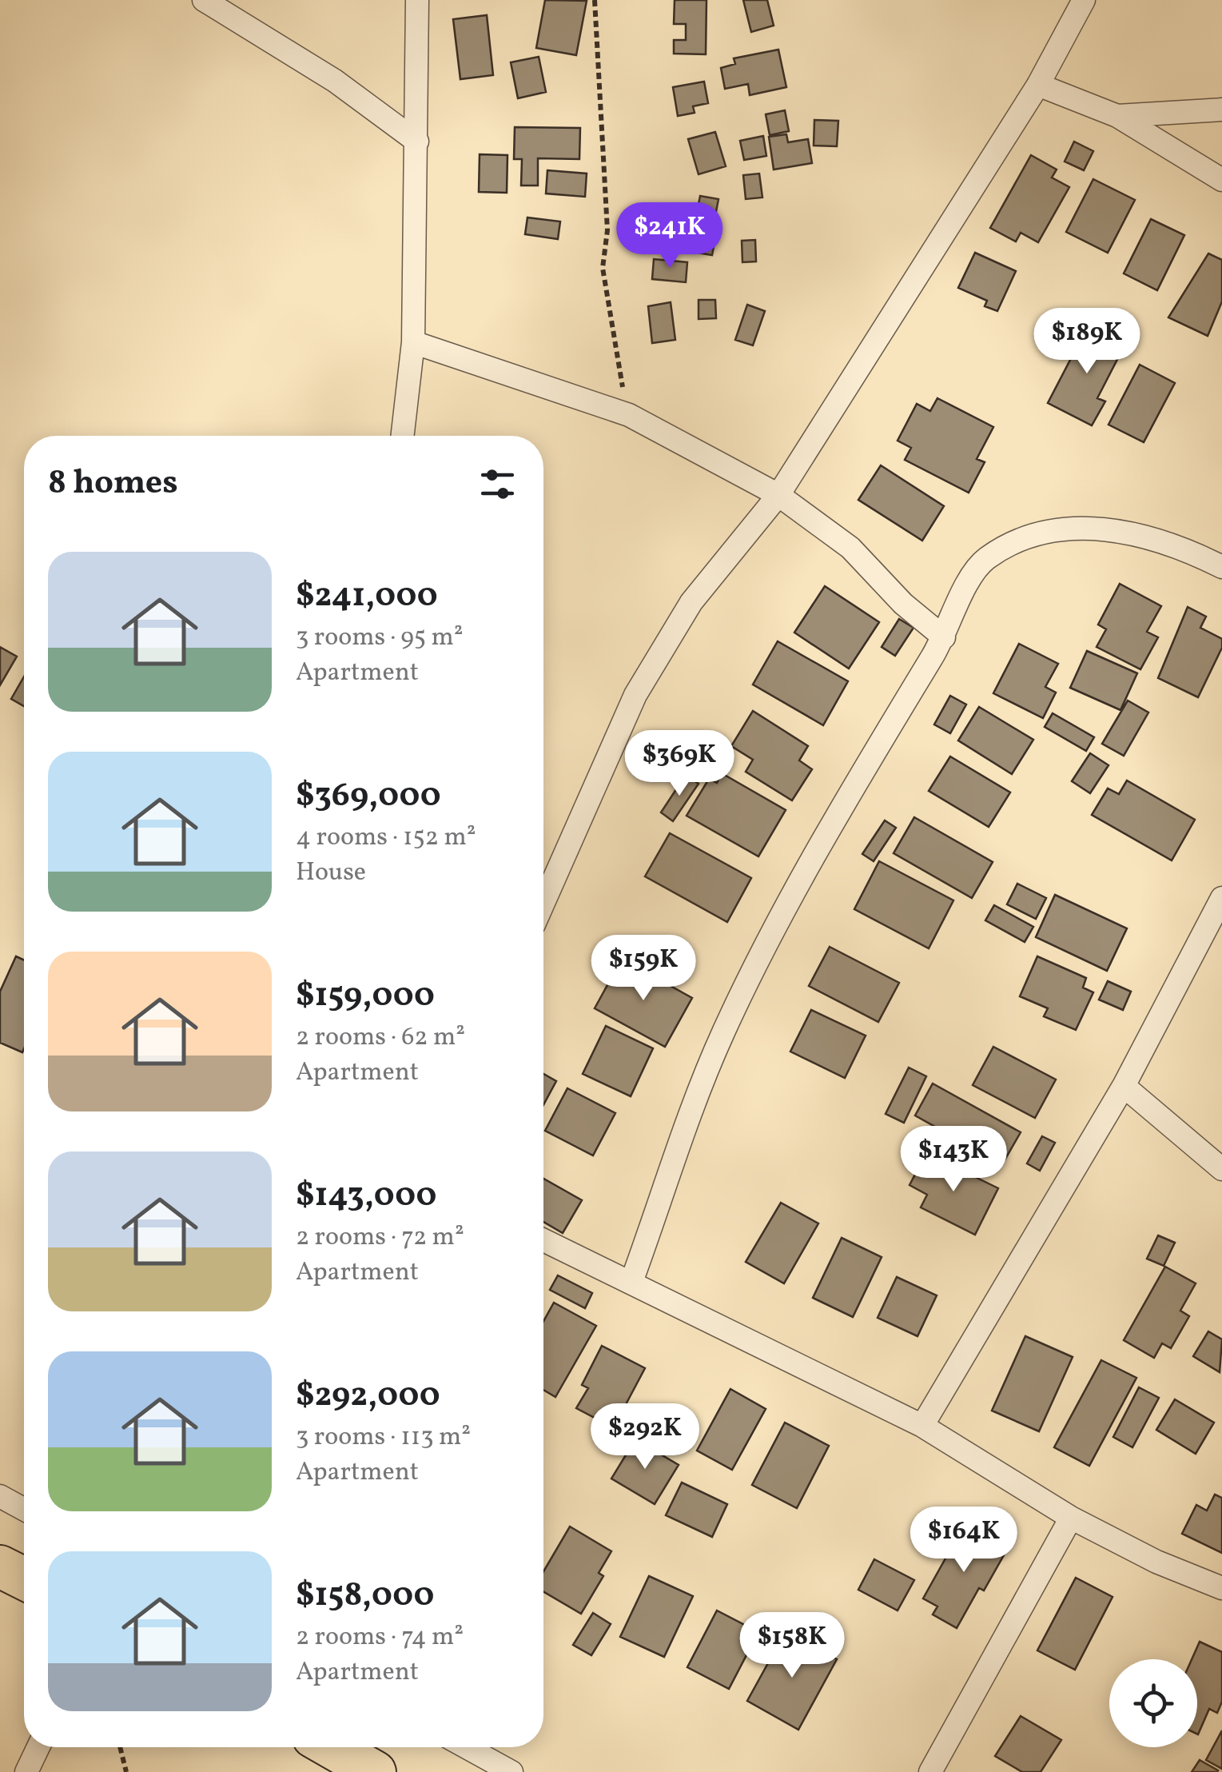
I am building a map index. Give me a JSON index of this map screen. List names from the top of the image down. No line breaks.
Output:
{"page":{"price":["$241K","$189K","$369K","$159K","$143K","$292K","$164K","$158K"],"heading":"8 homes","list":[{"name":"$241,000","note":"3 rooms · 95 m² · Apartment"},{"name":"$369,000","note":"4 rooms · 152 m² · House"},{"name":"$159,000","note":"2 rooms · 62 m² · Apartment"},{"name":"$143,000","note":"2 rooms · 72 m² · Apartment"},{"name":"$292,000","note":"3 rooms · 113 m² · Apartment"},{"name":"$158,000","note":"2 rooms · 74 m² · Apartment"}]}}
